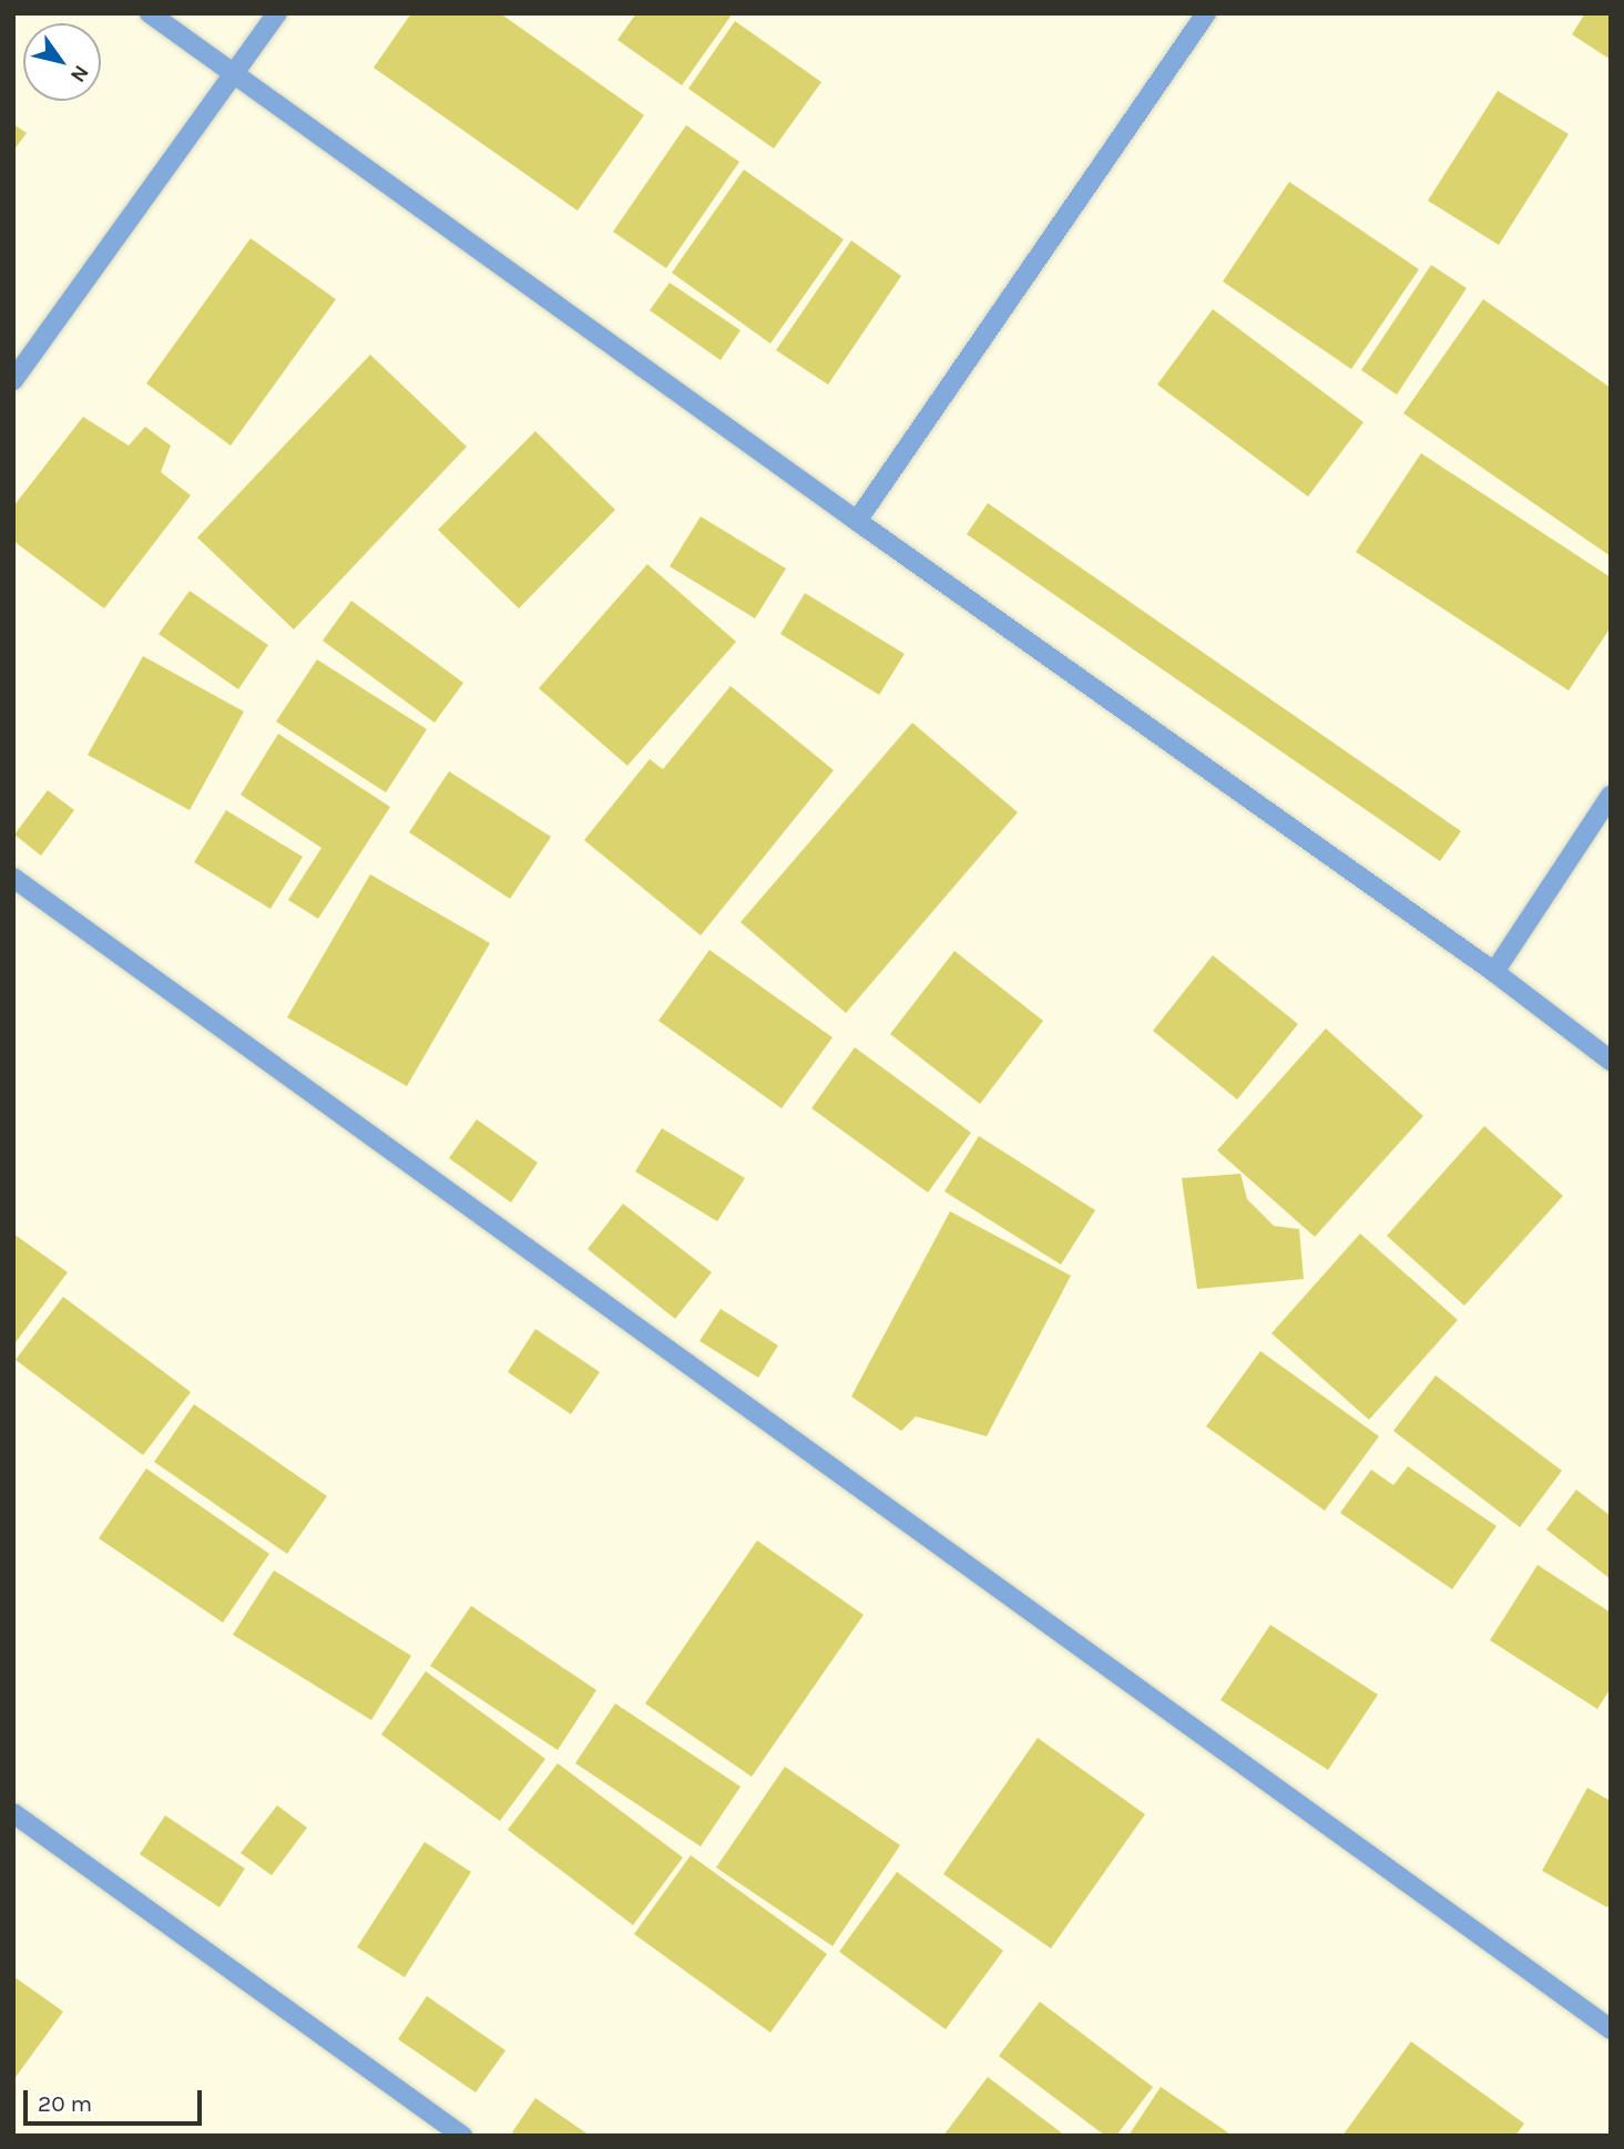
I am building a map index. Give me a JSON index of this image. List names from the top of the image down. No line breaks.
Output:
{"scale_bar":"20 m","north":"bottom right"}
